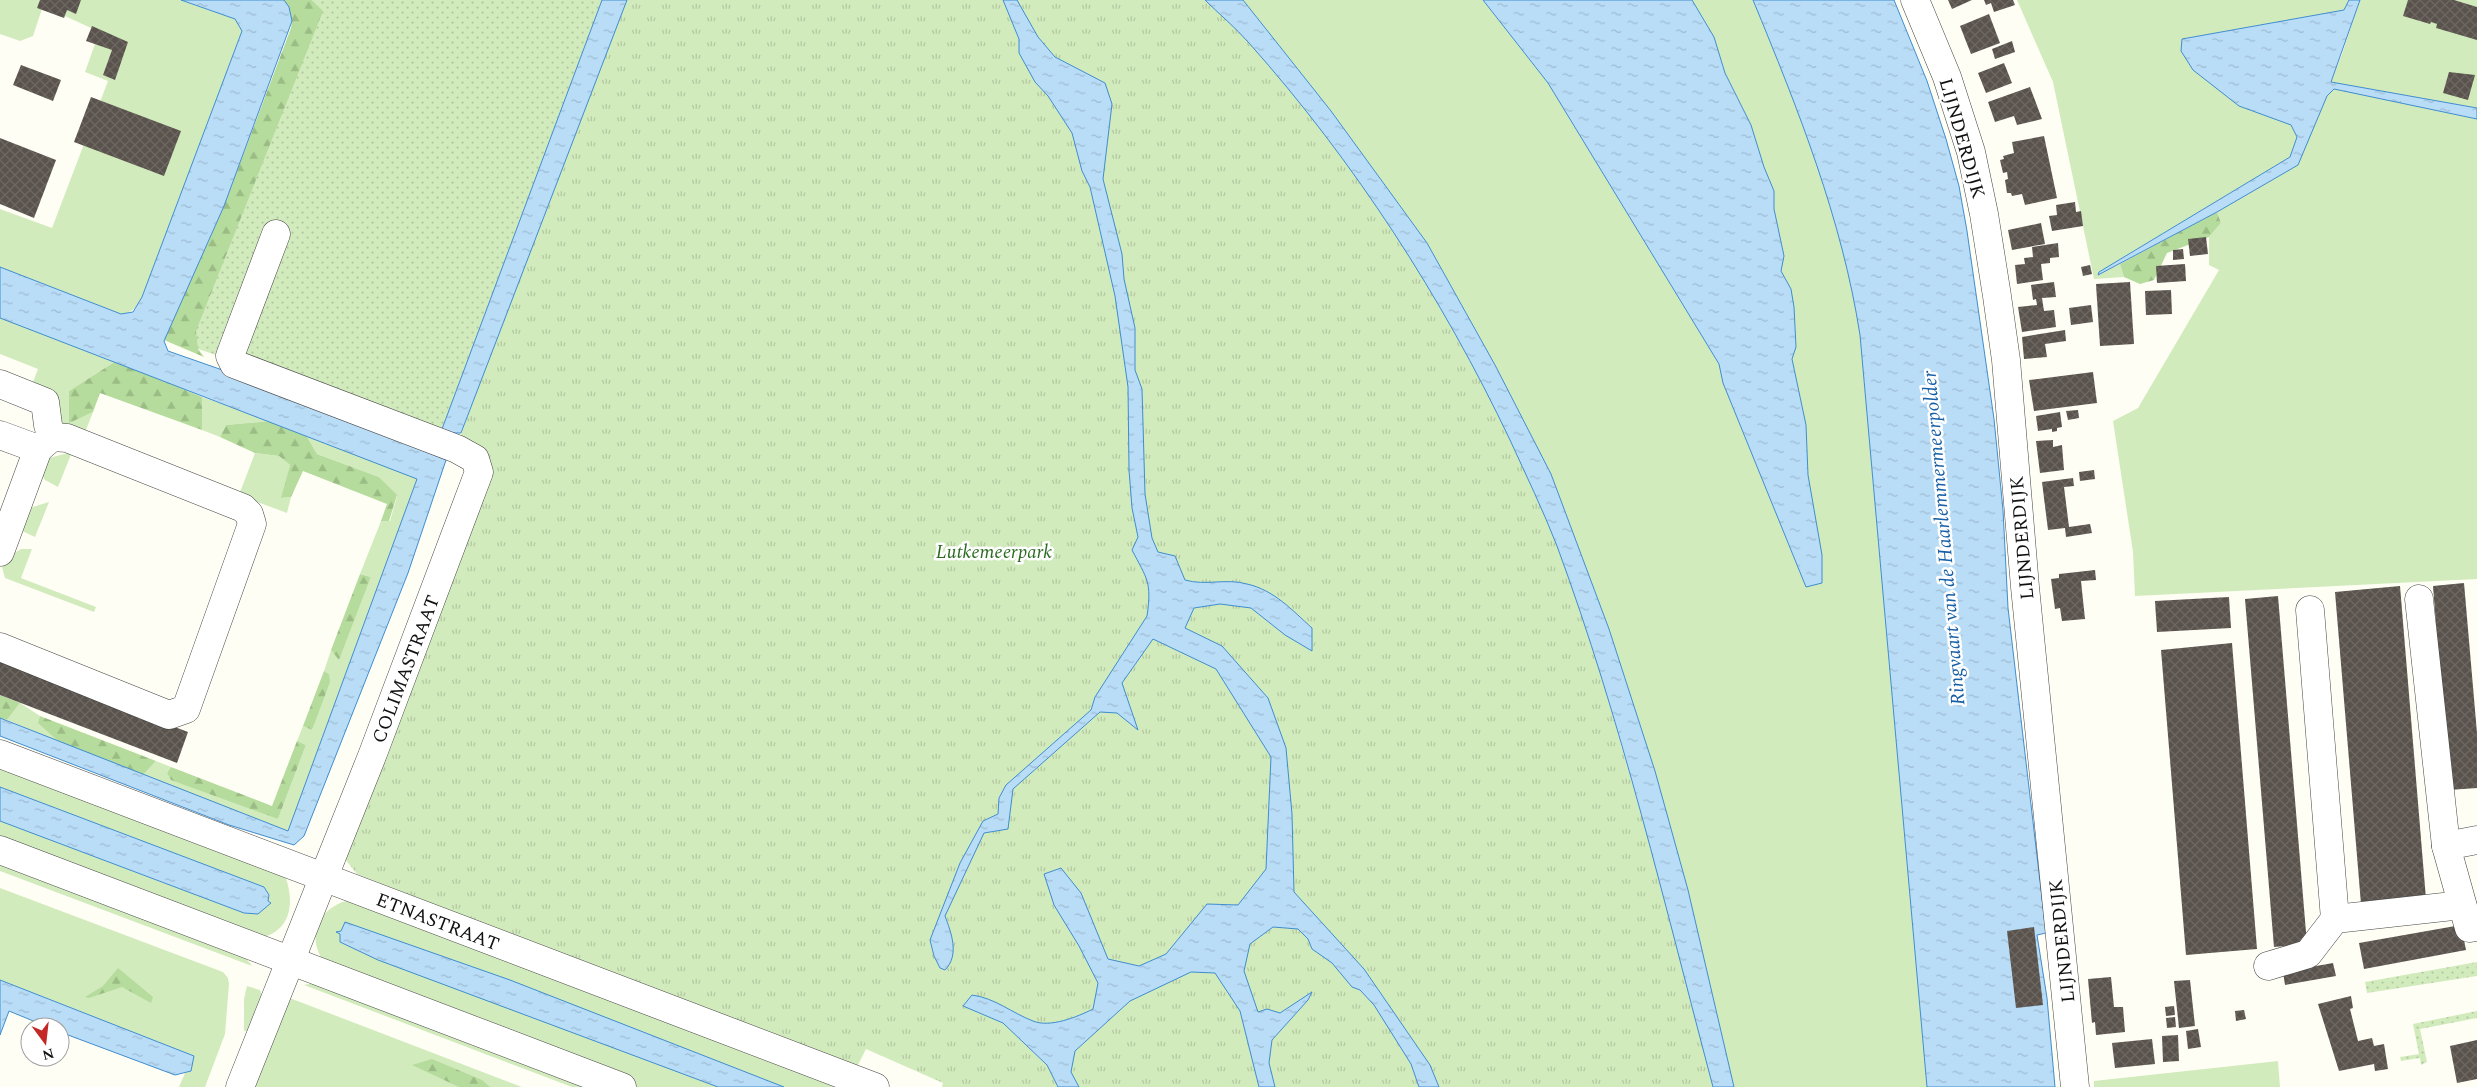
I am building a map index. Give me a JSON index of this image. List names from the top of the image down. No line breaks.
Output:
{"streets":{"street":["LIJNDERDIJK","COLIMASTRAAT","ETNASTRAAT"]},"crossings":[["COLIMASTRAAT","ETNASTRAAT"]],"water":["Ringvaart van de Haarlemmermeerpolder"],"parks":["Lutkemeerpark"],"north":"bottom"}
